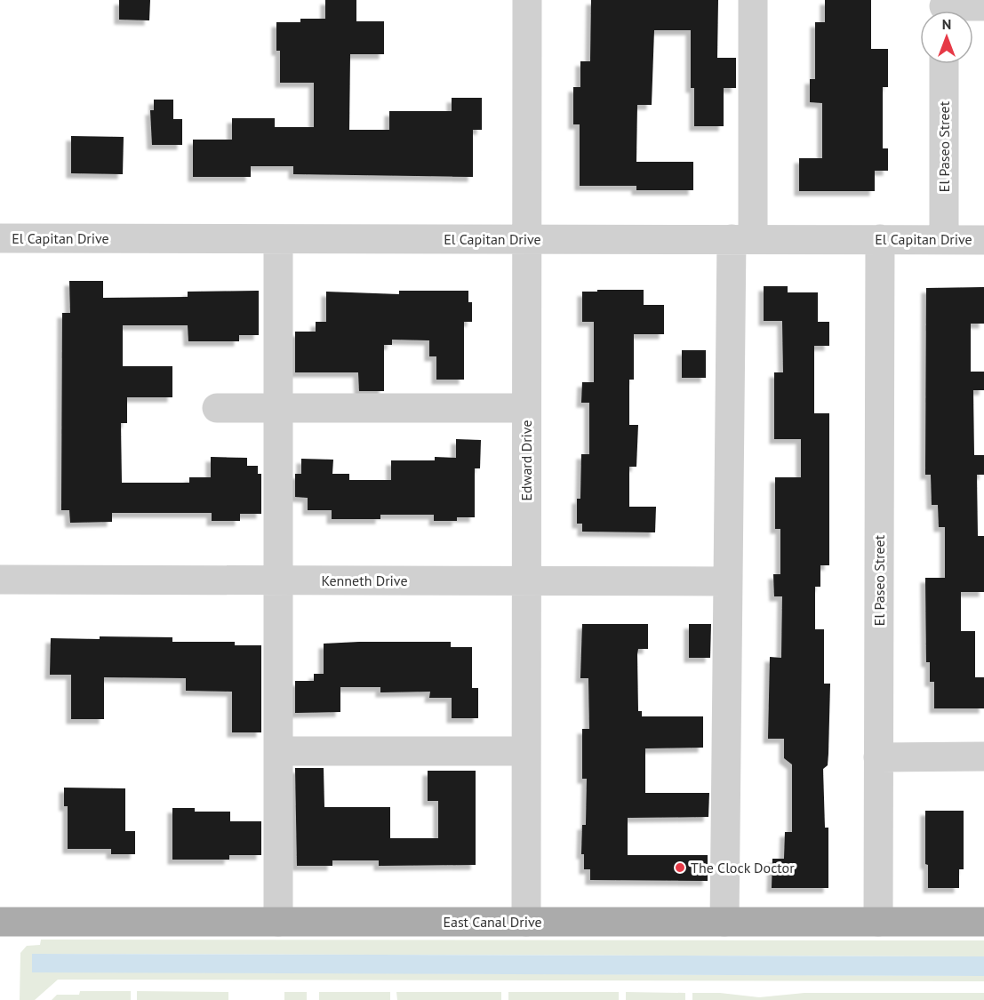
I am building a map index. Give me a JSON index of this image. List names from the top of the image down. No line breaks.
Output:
{"streets":{"main road":["East Canal Drive"],"street":["El Paseo Street","El Capitan Drive","Edward Drive","Kenneth Drive"]},"crossings":[["El Paseo Street","El Capitan Drive"],["El Paseo Street","East Canal Drive"],["El Capitan Drive","Edward Drive"],["Edward Drive","Kenneth Drive"],["Edward Drive","East Canal Drive"]],"places":["The Clock Doctor"],"north":"top"}
